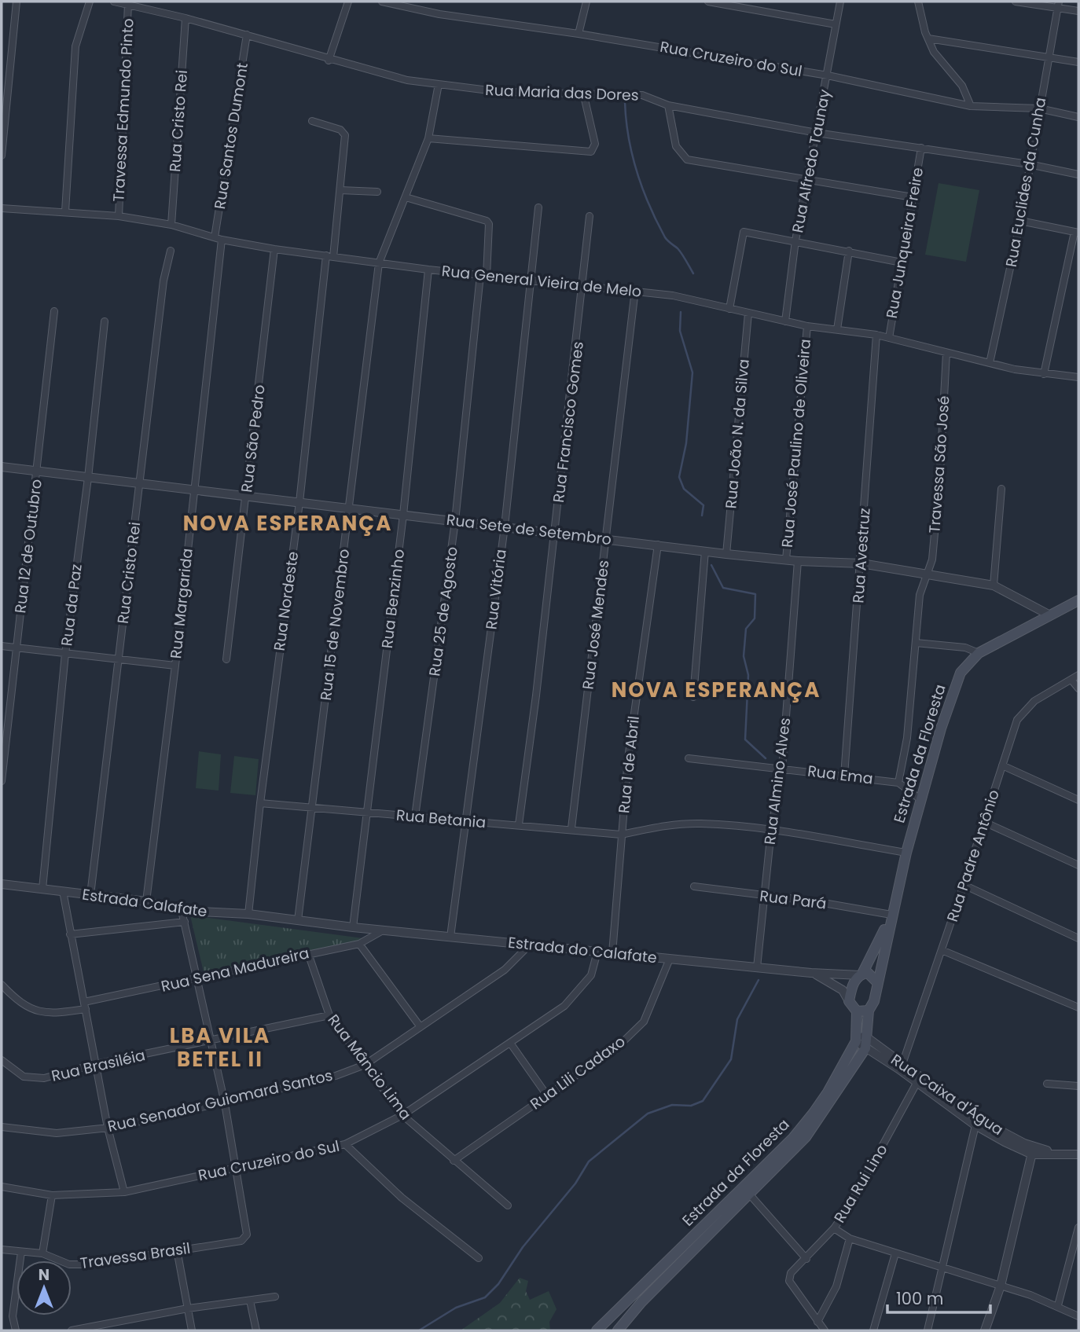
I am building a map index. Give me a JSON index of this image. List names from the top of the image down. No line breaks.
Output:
{"streets":{"main road":["Estrada da Floresta"],"street":["Rua Cruzeiro do Sul","Rua Maria das Dores","Travessa Edmundo Pinto","Rua Cristo Rei","Rua Santos Dumont","Rua Alfredo Taunay","Rua Euclides da Cunha","Rua Junqueira Freire","Rua General Vieira de Melo","Rua Francisco Gomes","Rua João N. da Silva","Rua São Pedro","Rua José Paulino de Oliveira","Travessa São José","Rua Sete de Setembro","Rua 12 de Outubro","Rua Avestruz","Rua Vitória","Rua Benzinho","Rua Nordeste","Rua Margarida","Rua da Paz","Rua 25 de Agosto","Rua 15 de Novembro","Rua José Mendes","Rua 1 de Abril","Rua Ema","Rua Almino Alves","Rua Betania","Rua Padre Antônio","Rua Pará","Estrada Calafate","Estrada do Calafate","Rua Sena Madureira","Rua Brasiléia","Rua Mâncio Lima","Rua Lili Cadaxo","Rua Caixa d'Água","Rua Senador Guiomard Santos","Rua Rui Lino","Travessa Brasil"]},"crossings":[["Rua Cruzeiro do Sul","Rua Alfredo Taunay"],["Rua Cruzeiro do Sul","Rua Euclides da Cunha"],["Rua Cruzeiro do Sul","Estrada do Calafate"],["Rua Cruzeiro do Sul","Rua Mâncio Lima"],["Rua Cruzeiro do Sul","Travessa Brasil"],["Rua Maria das Dores","Travessa Edmundo Pinto"],["Rua Maria das Dores","Rua Cristo Rei"],["Rua Maria das Dores","Rua Santos Dumont"],["Rua Maria das Dores","Rua Alfredo Taunay"],["Rua Maria das Dores","Rua Euclides da Cunha"],["Rua Maria das Dores","Rua Junqueira Freire"],["Rua Maria das Dores","Rua 15 de Novembro"],["Travessa Edmundo Pinto","Rua General Vieira de Melo"],["Rua Cristo Rei","Rua General Vieira de Melo"],["Rua Cristo Rei","Rua Sete de Setembro"],["Rua Cristo Rei","Estrada Calafate"],["Rua Santos Dumont","Rua General Vieira de Melo"],["Rua Santos Dumont","Rua Margarida"],["Rua Alfredo Taunay","Rua General Vieira de Melo"],["Rua Euclides da Cunha","Rua General Vieira de Melo"],["Rua Junqueira Freire","Rua General Vieira de Melo"],["Rua General Vieira de Melo","Rua Francisco Gomes"],["Rua General Vieira de Melo","Rua João N. da Silva"],["Rua General Vieira de Melo","Rua São Pedro"],["Rua General Vieira de Melo","Rua José Paulino de Oliveira"],["Rua General Vieira de Melo","Travessa São José"],["Rua General Vieira de Melo","Rua Avestruz"],["Rua General Vieira de Melo","Rua Vitória"],["Rua General Vieira de Melo","Rua Benzinho"],["Rua General Vieira de Melo","Rua Nordeste"],["Rua General Vieira de Melo","Rua Margarida"],["Rua General Vieira de Melo","Rua 25 de Agosto"],["Rua General Vieira de Melo","Rua 15 de Novembro"],["Rua General Vieira de Melo","Rua José Mendes"],["Rua Francisco Gomes","Rua Sete de Setembro"],["Rua Francisco Gomes","Rua Betania"],["Rua João N. da Silva","Rua Sete de Setembro"],["Rua São Pedro","Rua Sete de Setembro"],["Rua José Paulino de Oliveira","Rua Sete de Setembro"],["Travessa São José","Rua Sete de Setembro"],["Travessa São José","Rua Ema"],["Rua Sete de Setembro","Rua 12 de Outubro"],["Rua Sete de Setembro","Rua Avestruz"],["Rua Sete de Setembro","Rua Vitória"],["Rua Sete de Setembro","Rua Benzinho"],["Rua Sete de Setembro","Rua Nordeste"],["Rua Sete de Setembro","Rua Margarida"],["Rua Sete de Setembro","Rua da Paz"],["Rua Sete de Setembro","Rua 25 de Agosto"],["Rua Sete de Setembro","Rua 15 de Novembro"],["Rua Sete de Setembro","Rua José Mendes"],["Rua Sete de Setembro","Estrada da Floresta"],["Rua Sete de Setembro","Rua 1 de Abril"],["Rua Sete de Setembro","Rua Almino Alves"],["Rua Avestruz","Rua Ema"],["Rua Vitória","Rua Betania"],["Rua Vitória","Estrada do Calafate"],["Rua Benzinho","Rua Betania"],["Rua Benzinho","Estrada Calafate"],["Rua Benzinho","Estrada do Calafate"],["Rua Nordeste","Rua Betania"],["Rua Nordeste","Estrada Calafate"],["Rua Margarida","Estrada Calafate"],["Rua da Paz","Estrada Calafate"],["Rua 25 de Agosto","Rua 15 de Novembro"],["Rua 25 de Agosto","Rua Betania"],["Rua 15 de Novembro","Rua Betania"],["Rua 15 de Novembro","Estrada Calafate"],["Rua José Mendes","Rua Betania"],["Estrada da Floresta","Rua Ema"],["Estrada da Floresta","Rua Betania"],["Estrada da Floresta","Rua Pará"],["Estrada da Floresta","Estrada do Calafate"],["Estrada da Floresta","Rua Caixa d'Água"],["Rua 1 de Abril","Rua Betania"],["Rua 1 de Abril","Estrada do Calafate"],["Rua Ema","Rua Almino Alves"],["Rua Almino Alves","Rua Betania"],["Rua Almino Alves","Rua Pará"],["Rua Almino Alves","Estrada do Calafate"],["Rua Padre Antônio","Rua Caixa d'Água"],["Estrada Calafate","Estrada do Calafate"],["Estrada do Calafate","Rua Sena Madureira"],["Estrada do Calafate","Rua Lili Cadaxo"],["Estrada do Calafate","Rua Senador Guiomard Santos"],["Rua Sena Madureira","Rua Mâncio Lima"],["Rua Brasiléia","Rua Mâncio Lima"],["Rua Mâncio Lima","Rua Lili Cadaxo"],["Rua Mâncio Lima","Rua Senador Guiomard Santos"],["Rua Caixa d'Água","Rua Rui Lino"]],"districts":["NOVA ESPERANÇA","NOVA ESPERANÇA","LBA VILA BETEL II"],"scale_bar":"100 m","north":"top"}
